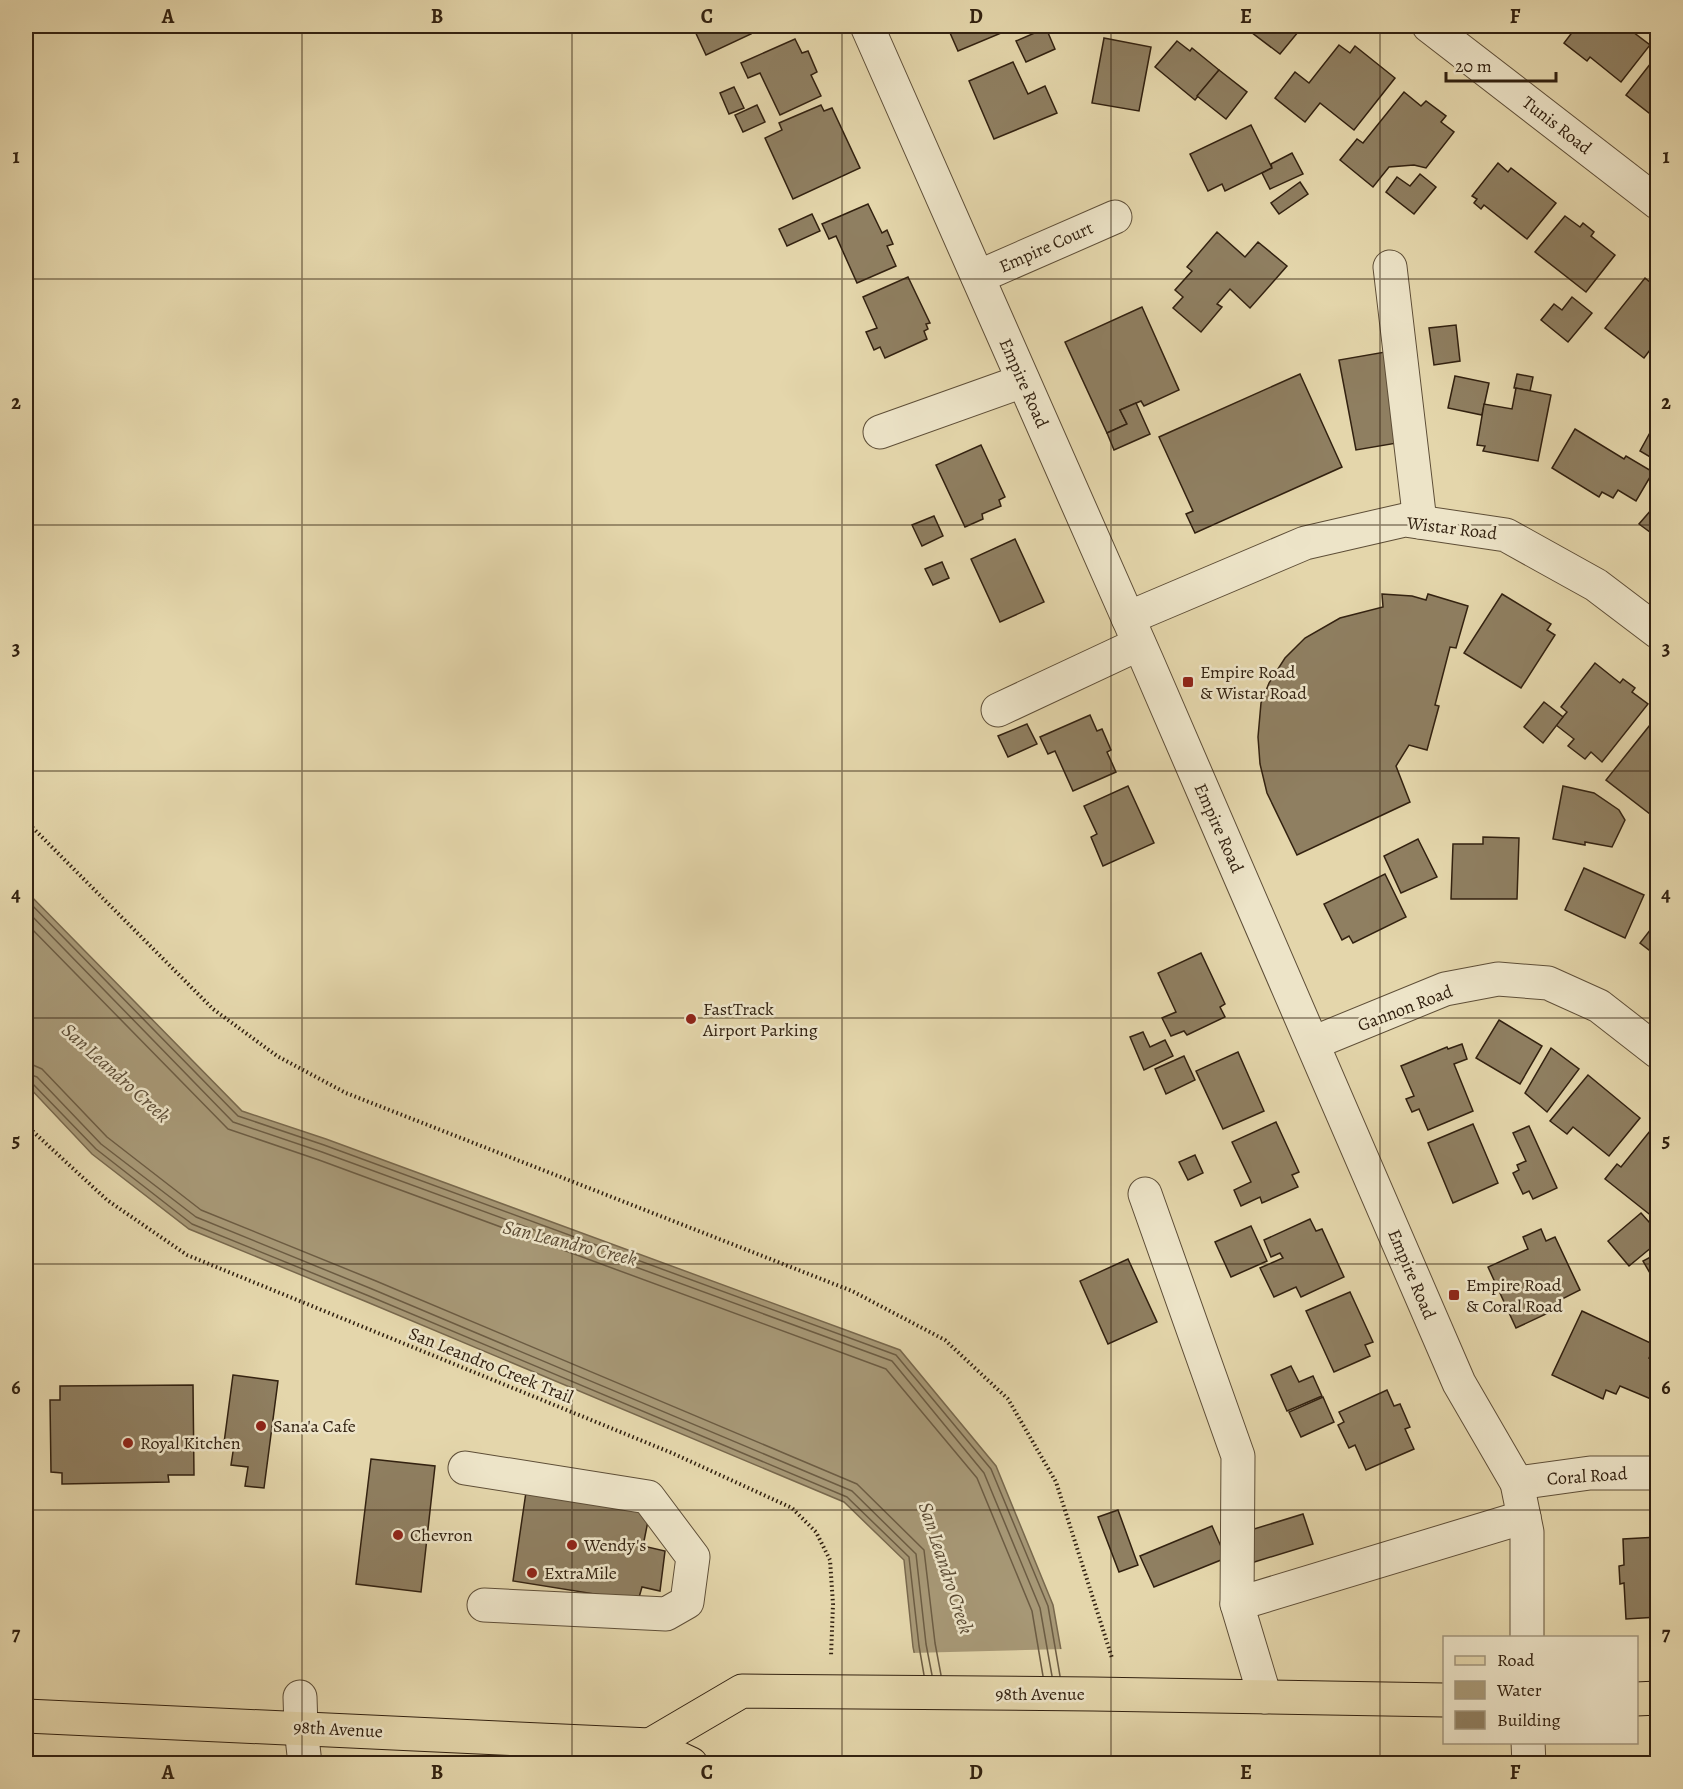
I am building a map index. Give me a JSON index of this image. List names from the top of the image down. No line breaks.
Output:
{"streets":{"main road":["98th Avenue"],"street":["Tunis Road","Empire Court","Empire Road","Wistar Road","Gannon Road","Coral Road"],"path":["San Leandro Creek Trail"]},"crossings":[["Empire Court","Empire Road"],["Empire Road","Wistar Road"],["Empire Road","Gannon Road"],["Empire Road","Coral Road"],["San Leandro Creek Trail","98th Avenue"]],"water":["San Leandro Creek"],"places":{"transit":["Empire Road & Wistar Road","Empire Road & Coral Road"],"other":["FastTrack Airport Parking","Sana'a Cafe","Royal Kitchen","Chevron","Wendy's","ExtraMile"]},"legend":["Road","Water","Building"],"scale_bar":"20 m","grid":{"columns":["A","B","C","D","E","F"],"rows":["1","2","3","4","5","6","7"]}}
